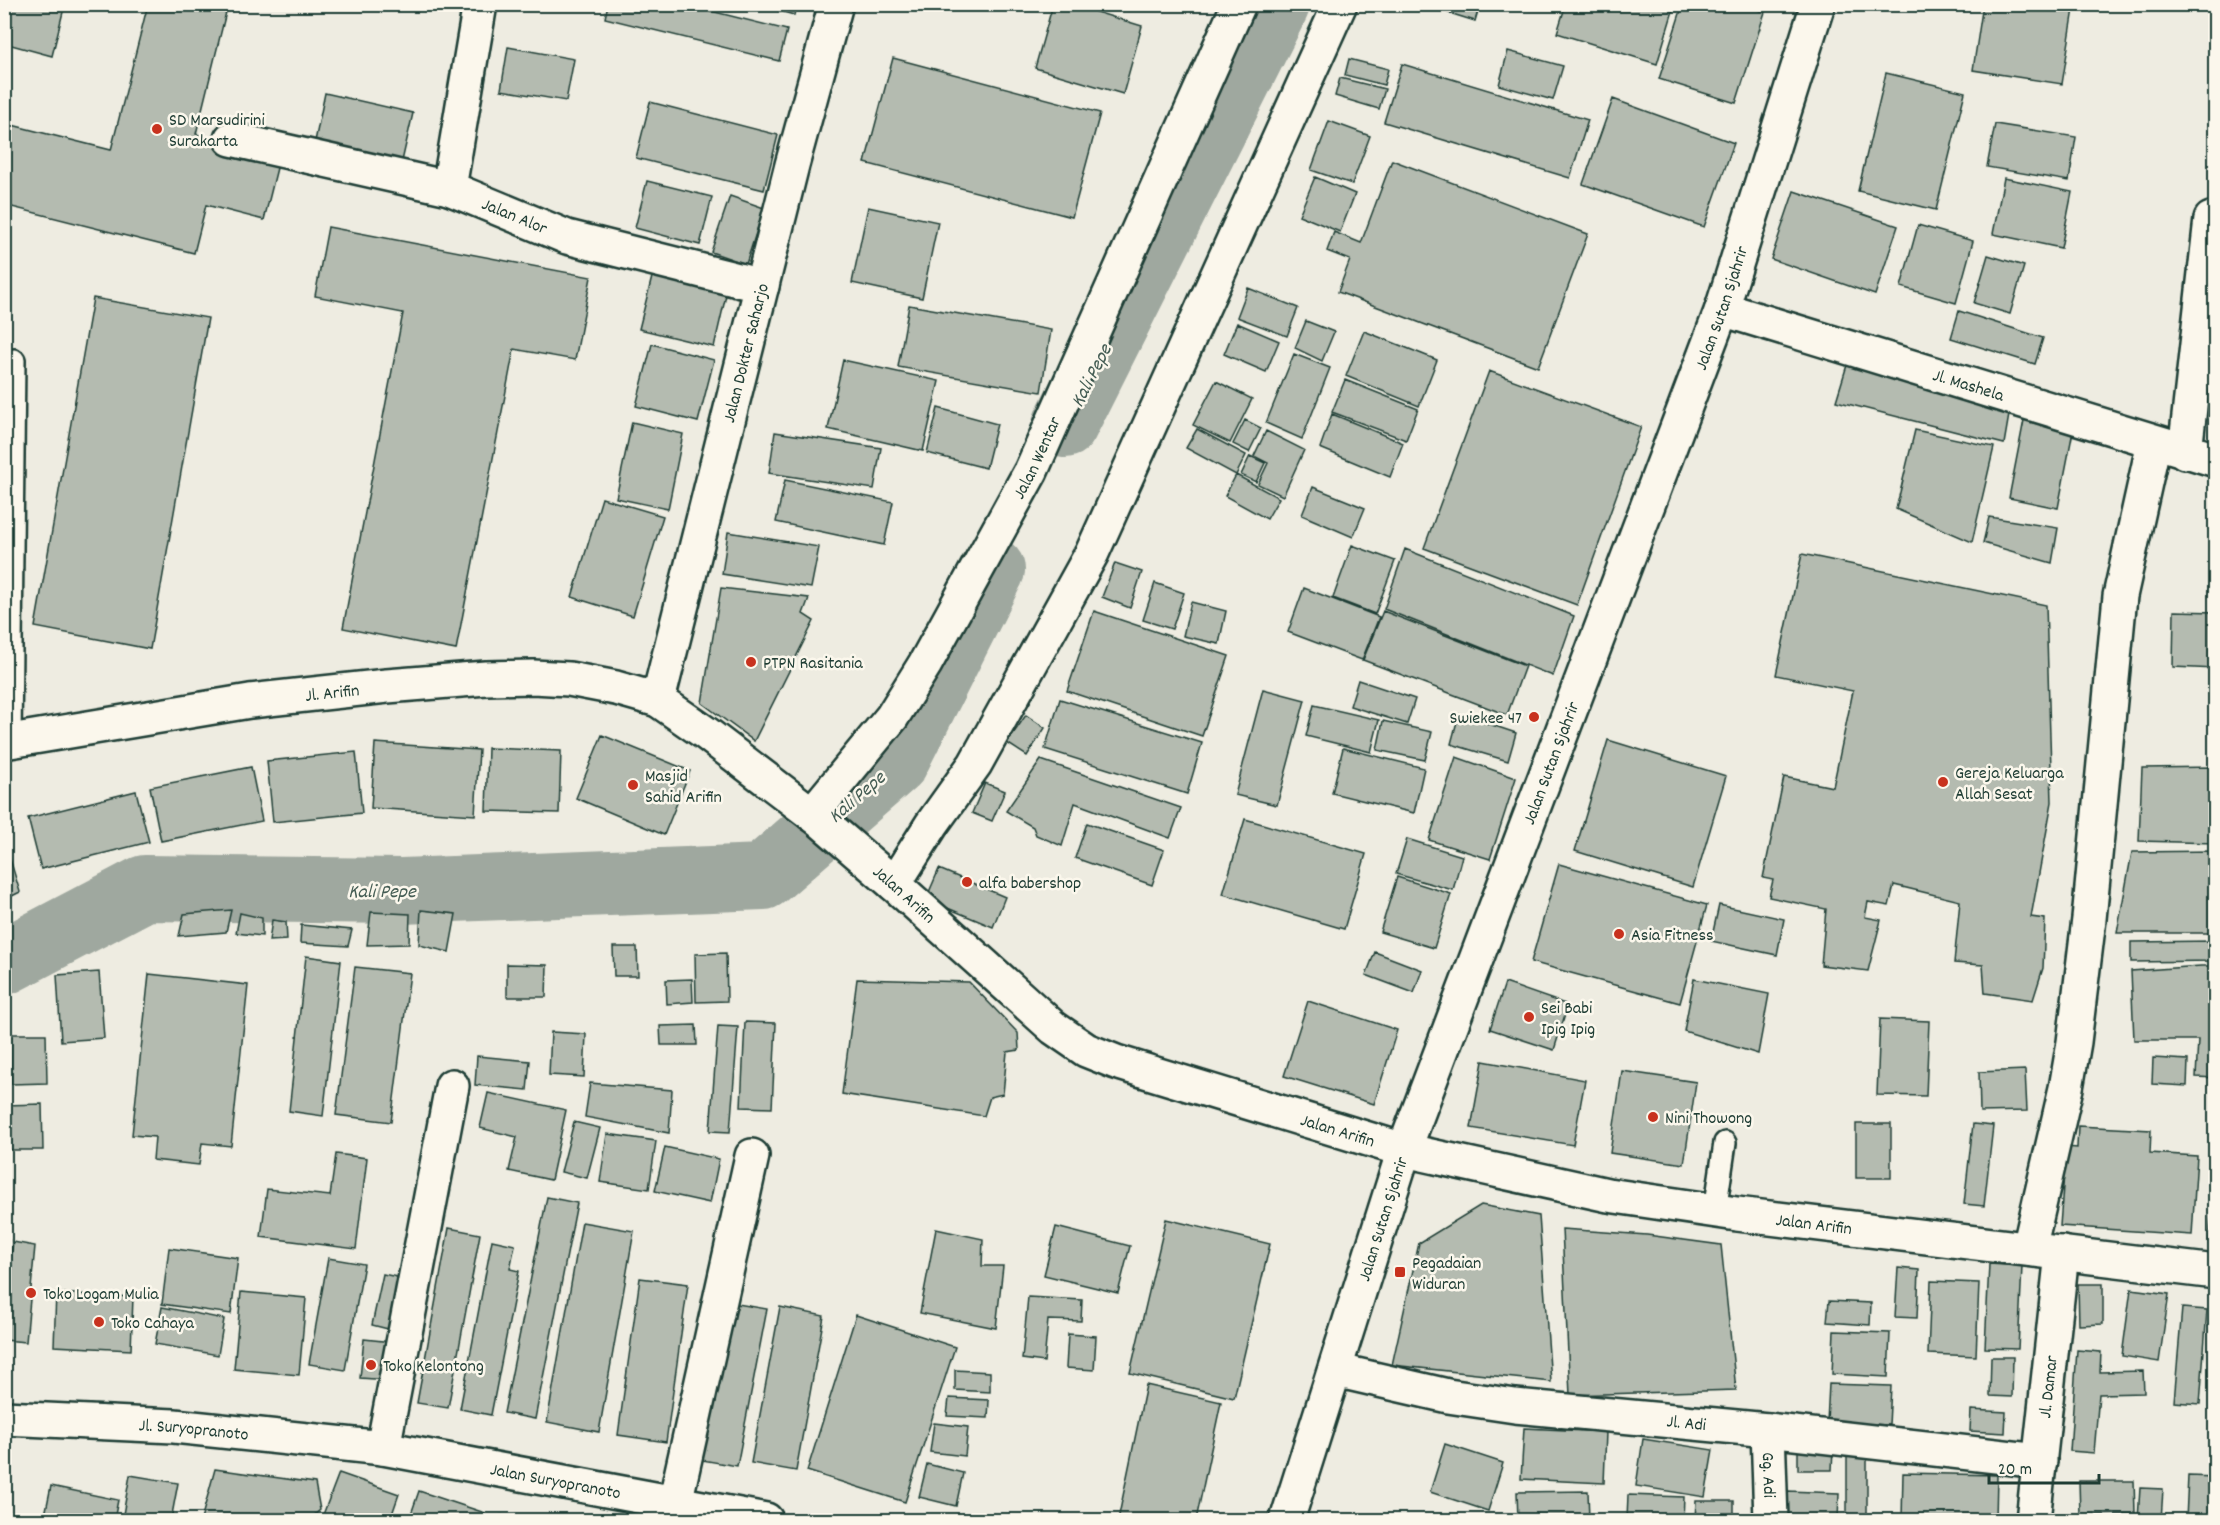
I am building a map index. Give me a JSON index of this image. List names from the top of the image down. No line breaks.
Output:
{"streets":{"street":["Jalan Alor","Jalan Sutan Sjahrir","Jalan Dokter Saharjo","Jl. Mashela","Jalan Wentar","Jl. Arifin","Jalan Arifin","Jl. Damar","Jl. Adi","Jl. Suryopranoto","Gg. Adi","Jalan Suryopranoto"]},"crossings":[["Jalan Alor","Jalan Dokter Saharjo"],["Jalan Sutan Sjahrir","Jl. Mashela"],["Jalan Sutan Sjahrir","Jalan Arifin"],["Jalan Sutan Sjahrir","Jl. Adi"],["Jalan Dokter Saharjo","Jl. Arifin"],["Jalan Dokter Saharjo","Jalan Arifin"],["Jalan Wentar","Jalan Arifin"],["Jl. Arifin","Jalan Arifin"],["Jalan Arifin","Jl. Damar"],["Jl. Damar","Jl. Adi"],["Jl. Adi","Gg. Adi"],["Jl. Suryopranoto","Jalan Suryopranoto"]],"water":["Kali Pepe"],"places":{"other":["SD Marsudirini Surakarta","PTPN Rasitania","Swiekee 47","Gereja Keluarga Allah Sesat","Masjid Sahid Arifin","alfa babershop","Asia Fitness","Sei Babi Ipig Ipig","Nini Thowong","Toko Logam Mulia","Toko Cahaya","Toko Kelontong"],"transit":["Pegadaian Widuran"]},"scale_bar":"20 m"}
